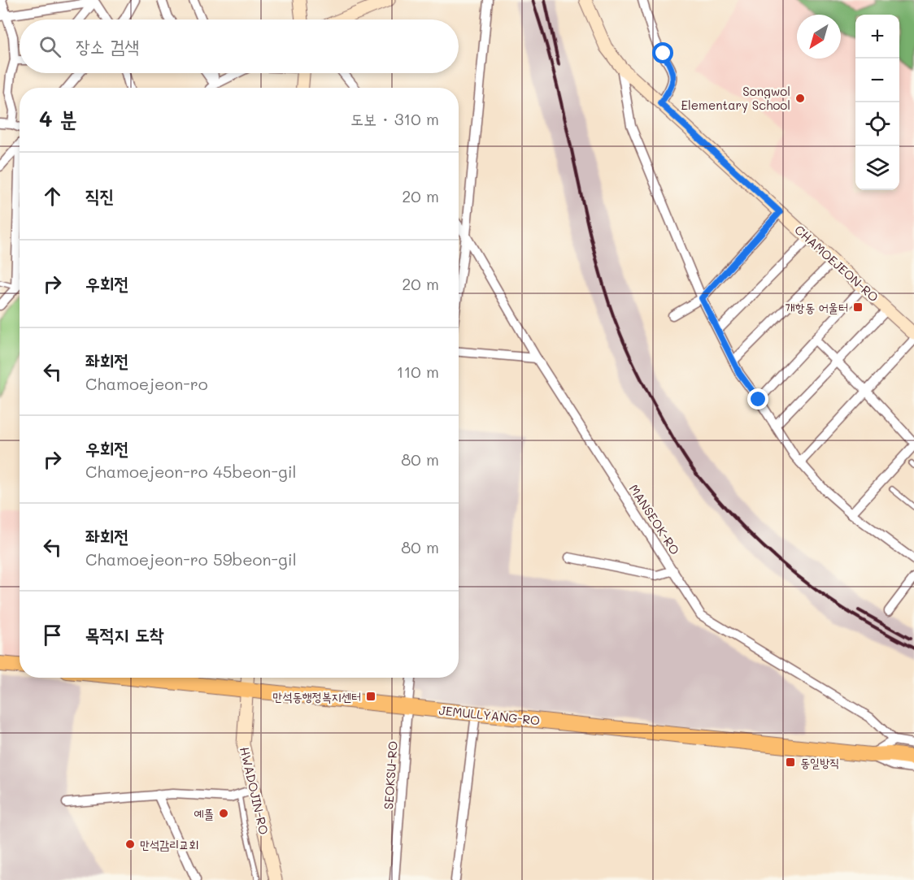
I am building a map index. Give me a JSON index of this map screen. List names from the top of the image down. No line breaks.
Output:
{"streets":{"main road":["CHAMOEJEON-RO","JEMULLYANG-RO","HWADOJIN-RO"],"street":["MANSEOK-RO","SEOKSU-RO"]},"crossings":[["MANSEOK-RO","JEMULLYANG-RO"],["JEMULLYANG-RO","SEOKSU-RO"],["JEMULLYANG-RO","HWADOJIN-RO"]],"places":{"other":["Songwol Elementary School","예뜰","만석감리교회"],"transit":["개항동 어울터","만석동행정복지센터","동일방직"]},"north":"bottom left","page":{"map_buttons":["+","−"],"search":"장소 검색","heading":["4 분","도보 · 310 m"],"list":[["직진","20 m"],["우회전","20 m"],["좌회전","Chamoejeon-ro","110 m"],["우회전","Chamoejeon-ro 45beon-gil","80 m"],["좌회전","Chamoejeon-ro 59beon-gil","80 m"],"목적지 도착"]}}
